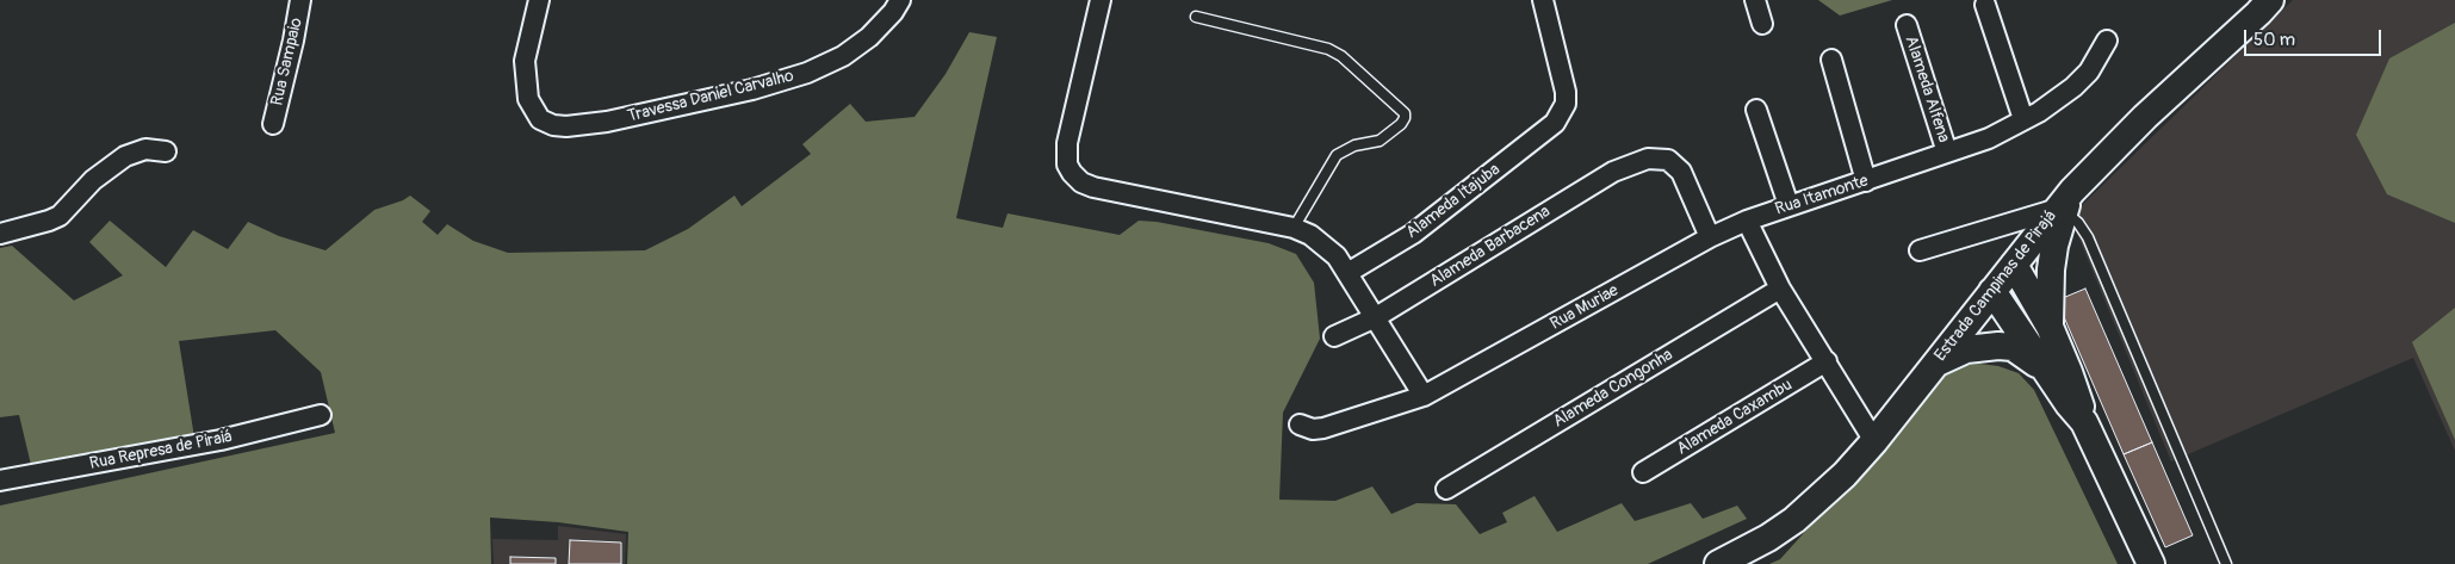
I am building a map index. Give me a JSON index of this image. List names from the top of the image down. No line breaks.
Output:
{"streets":{"main road":["Estrada Campinas de Pirajá"],"street":["Rua Sampaio","Alameda Alfena","Travessa Daniel Carvalho","Rua Itamonte","Alameda Itajuba","Alameda Barbacena","Rua Muriae","Alameda Congonha","Alameda Caxambu","Rua Represa de Piraiá"]},"crossings":[["Alameda Alfena","Rua Itamonte"],["Rua Itamonte","Rua Muriae"],["Alameda Barbacena","Rua Muriae"]],"scale_bar":"50 m"}
